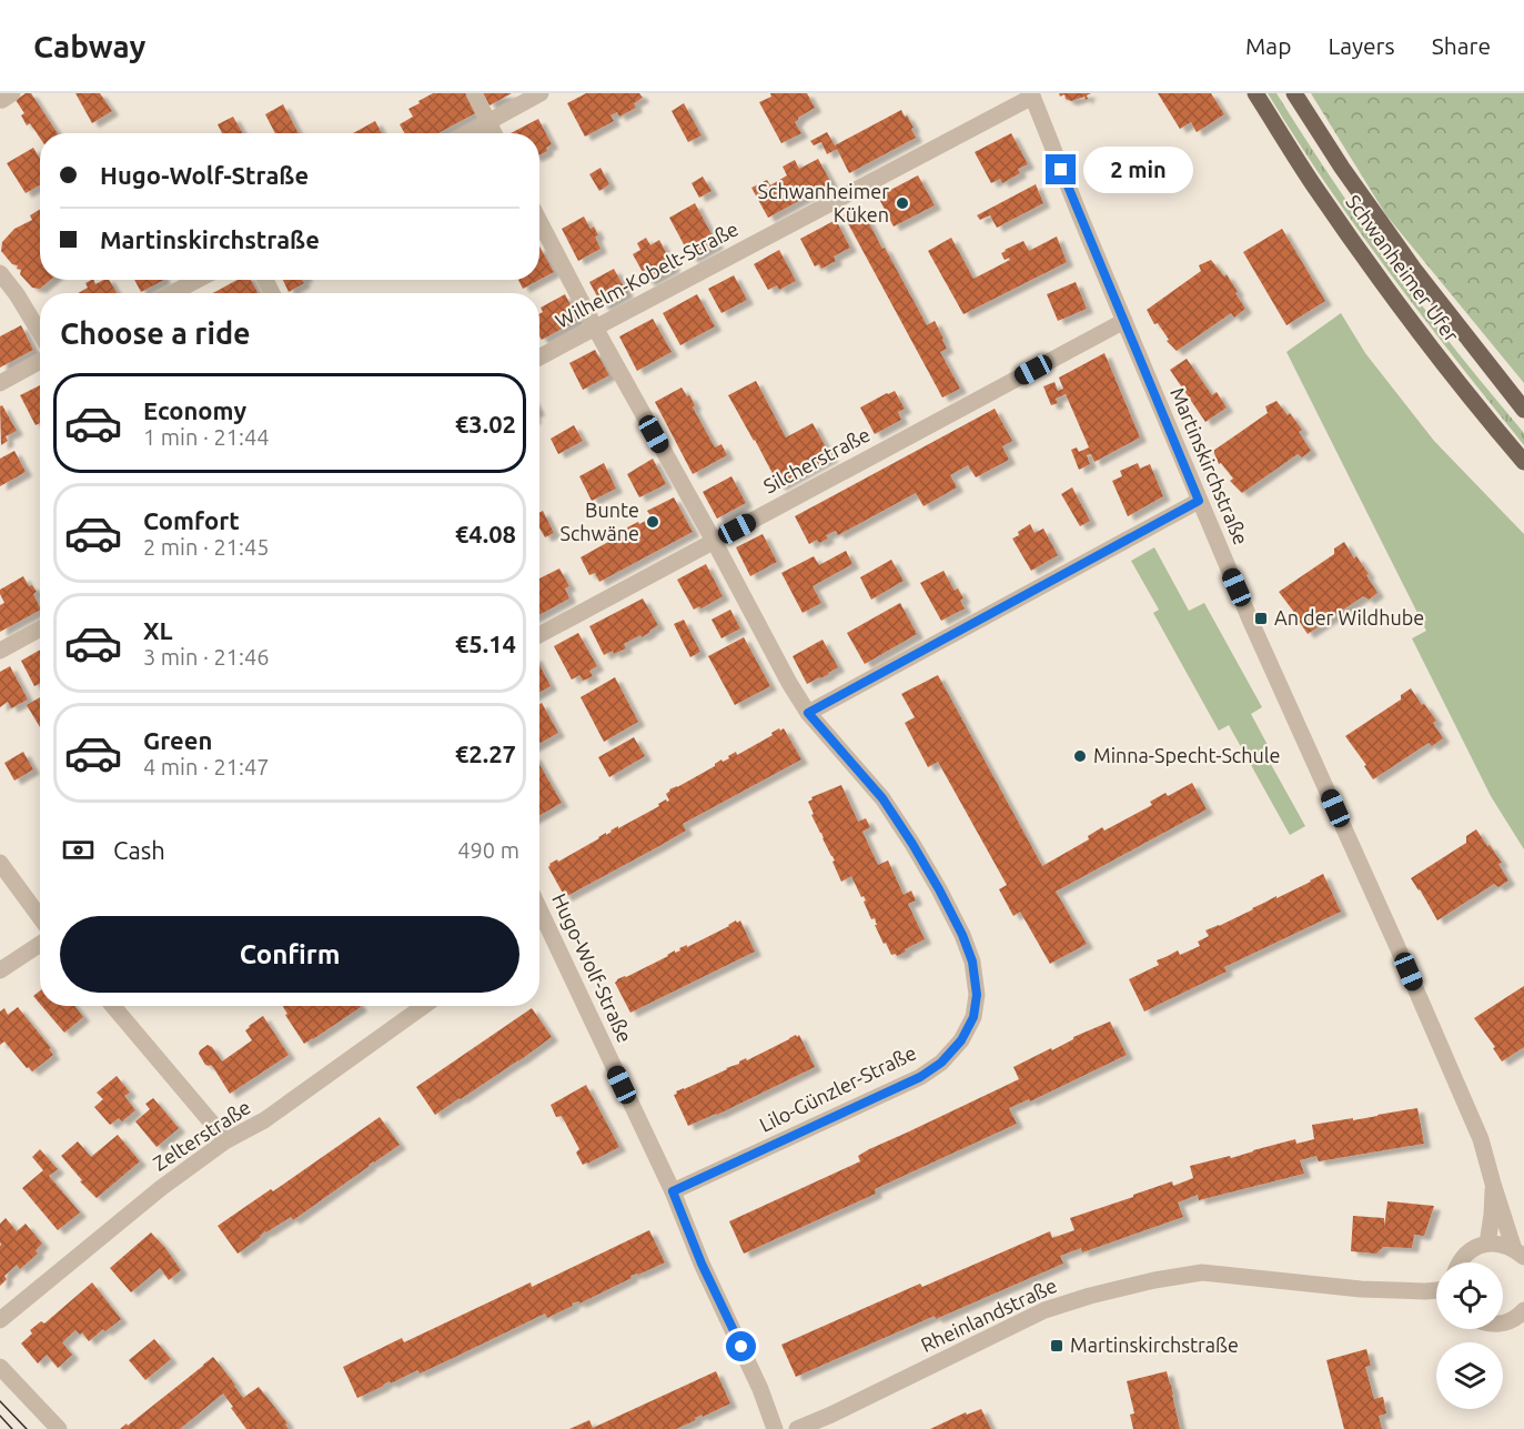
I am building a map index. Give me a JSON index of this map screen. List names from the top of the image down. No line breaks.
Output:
{"streets":{"main road":["Schwanheimer Ufer"],"street":["Wilhelm-Kobelt-Straße","Silcherstraße","Martinskirchstraße","Hugo-Wolf-Straße","Lilo-Günzler-Straße","Zelterstraße","Rheinlandstraße"]},"crossings":[["Wilhelm-Kobelt-Straße","Martinskirchstraße"],["Wilhelm-Kobelt-Straße","Lilo-Günzler-Straße"],["Silcherstraße","Martinskirchstraße"],["Silcherstraße","Lilo-Günzler-Straße"],["Hugo-Wolf-Straße","Lilo-Günzler-Straße"]],"places":{"other":["Schwanheimer Küken","Bunte Schwäne","Minna-Specht-Schule"],"transit":["An der Wildhube","Martinskirchstraße"]},"page":{"header":"Cabway","nav":["Map","Layers","Share"],"banner":["Hugo-Wolf-Straße","Martinskirchstraße"],"bubble":"2 min","heading":"Choose a ride","list":[{"name":"Economy","note":"1 min · 21:44","value":"€3.02"},{"name":"Comfort","note":"2 min · 21:45","value":"€4.08"},{"name":"XL","note":"3 min · 21:46","value":"€5.14"},{"name":"Green","note":"4 min · 21:47","value":"€2.27"}],"pay":["Cash","490 m"],"buttons":"Confirm"}}
